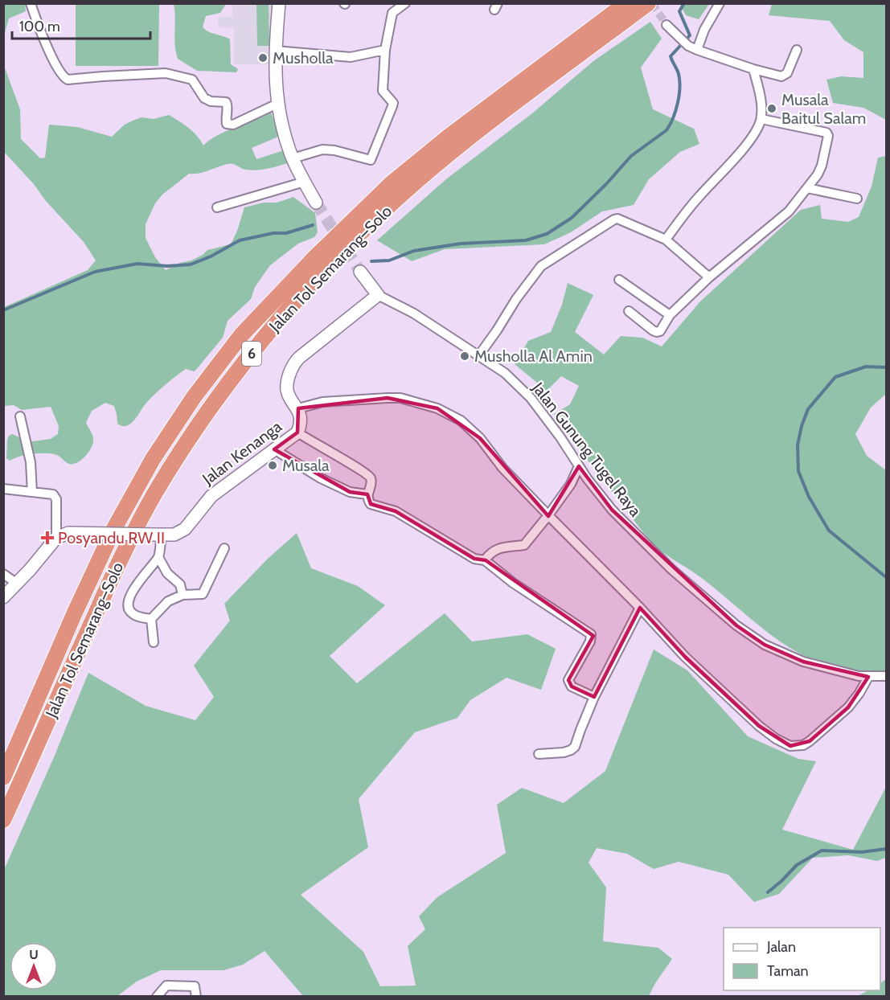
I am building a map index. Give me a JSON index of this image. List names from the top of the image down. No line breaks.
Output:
{"streets":{"highway":["Jalan Tol Semarang–Solo","6"],"street":["Jalan Gunung Tugel Raya","Jalan Kenanga"]},"crossings":[["Jalan Gunung Tugel Raya","Jalan Kenanga"]],"places":{"other":["Musholla","Musala Baitul Salam","Musholla Al Amin","Musala"],"health":["Posyandu RW II"]},"legend":["Jalan","Taman"],"scale_bar":"100 m","north":"top"}
